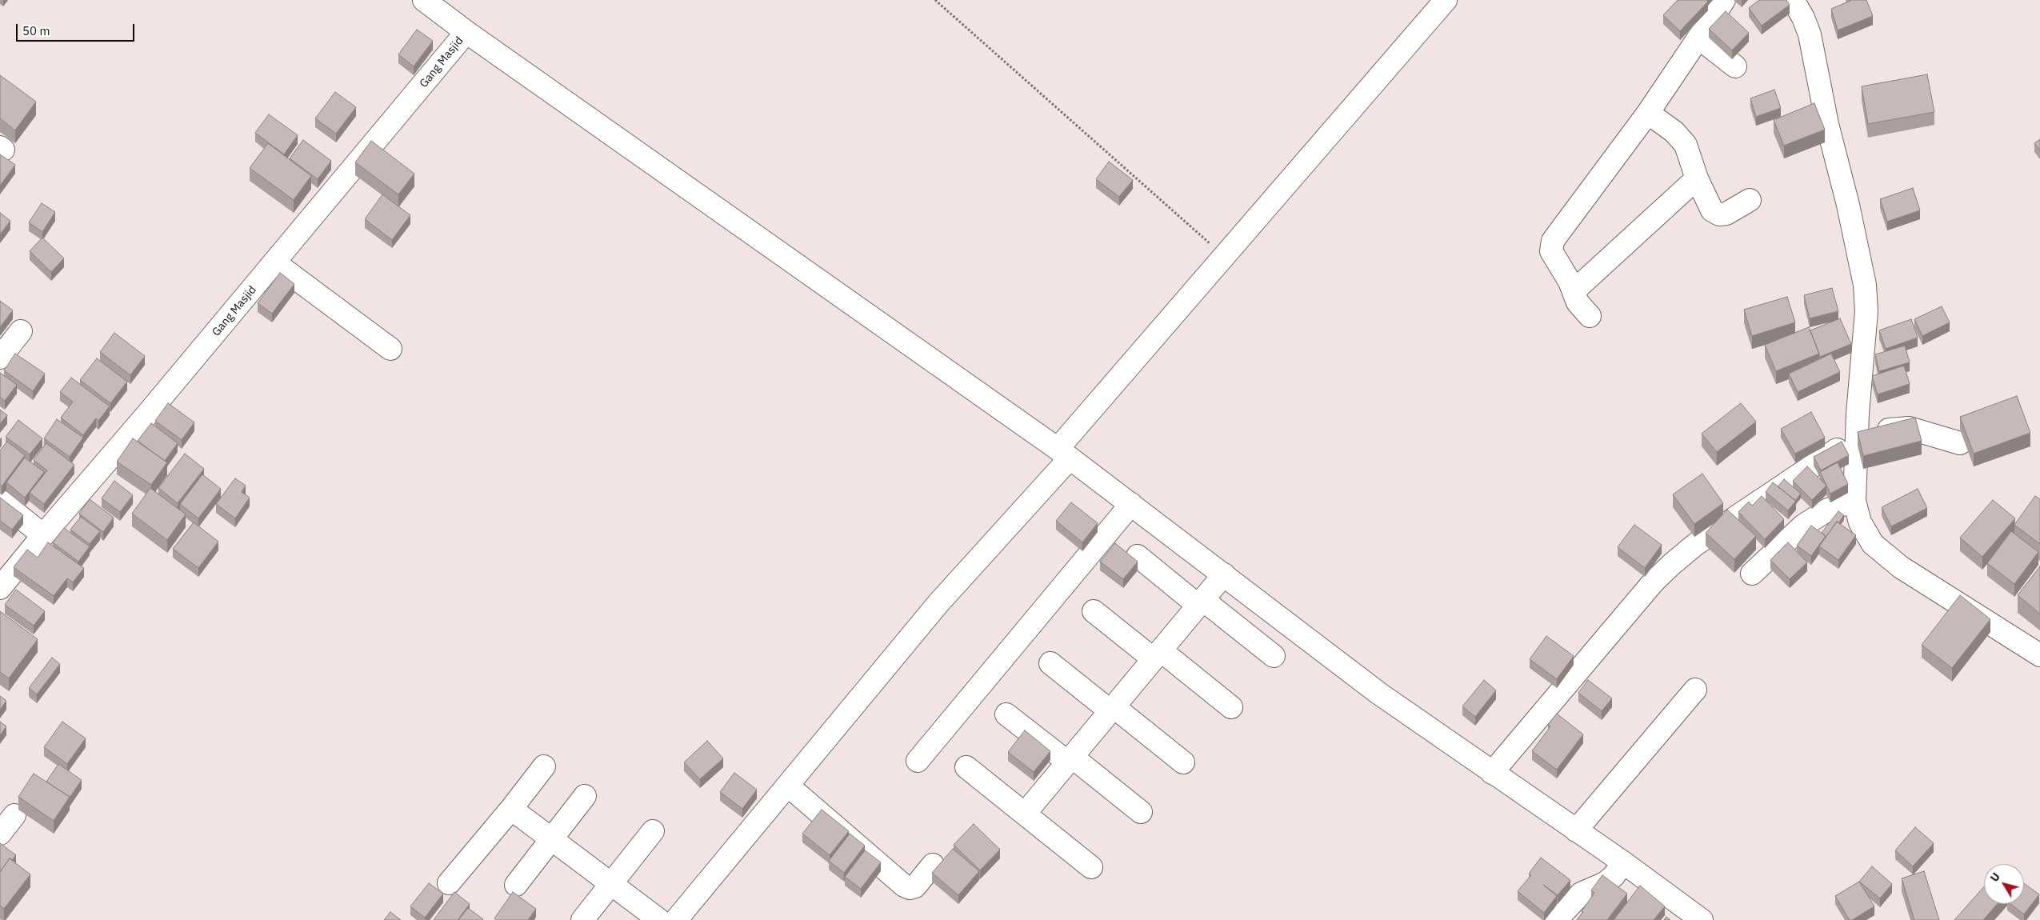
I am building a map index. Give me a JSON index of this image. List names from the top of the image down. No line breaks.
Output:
{"streets":{"street":["Gang Masjid"]},"scale_bar":"50 m","north":"top left"}
